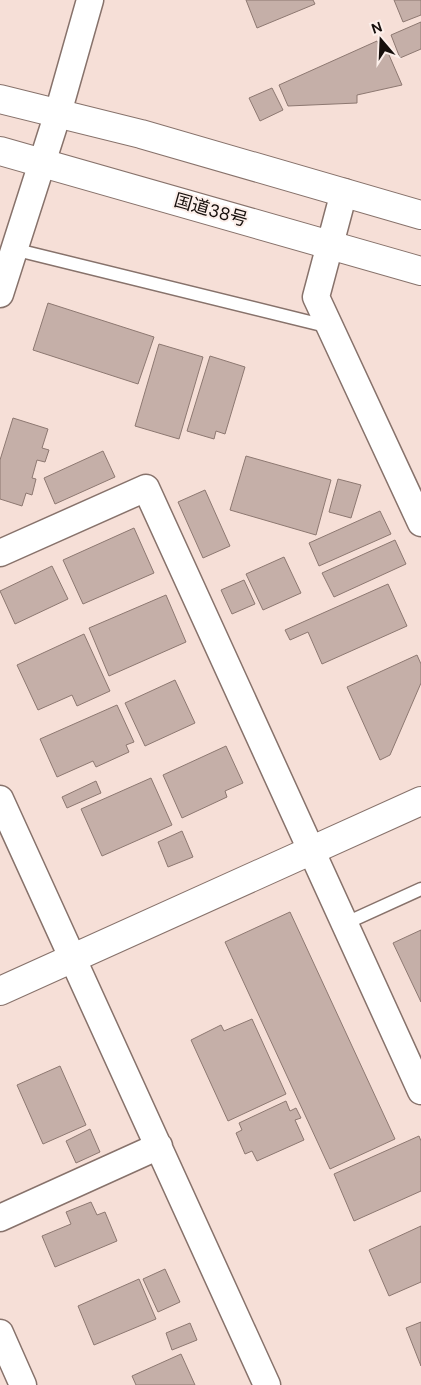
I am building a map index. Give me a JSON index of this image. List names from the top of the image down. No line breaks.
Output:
{"streets":{"main road":["国道38号"]},"north":"top"}
